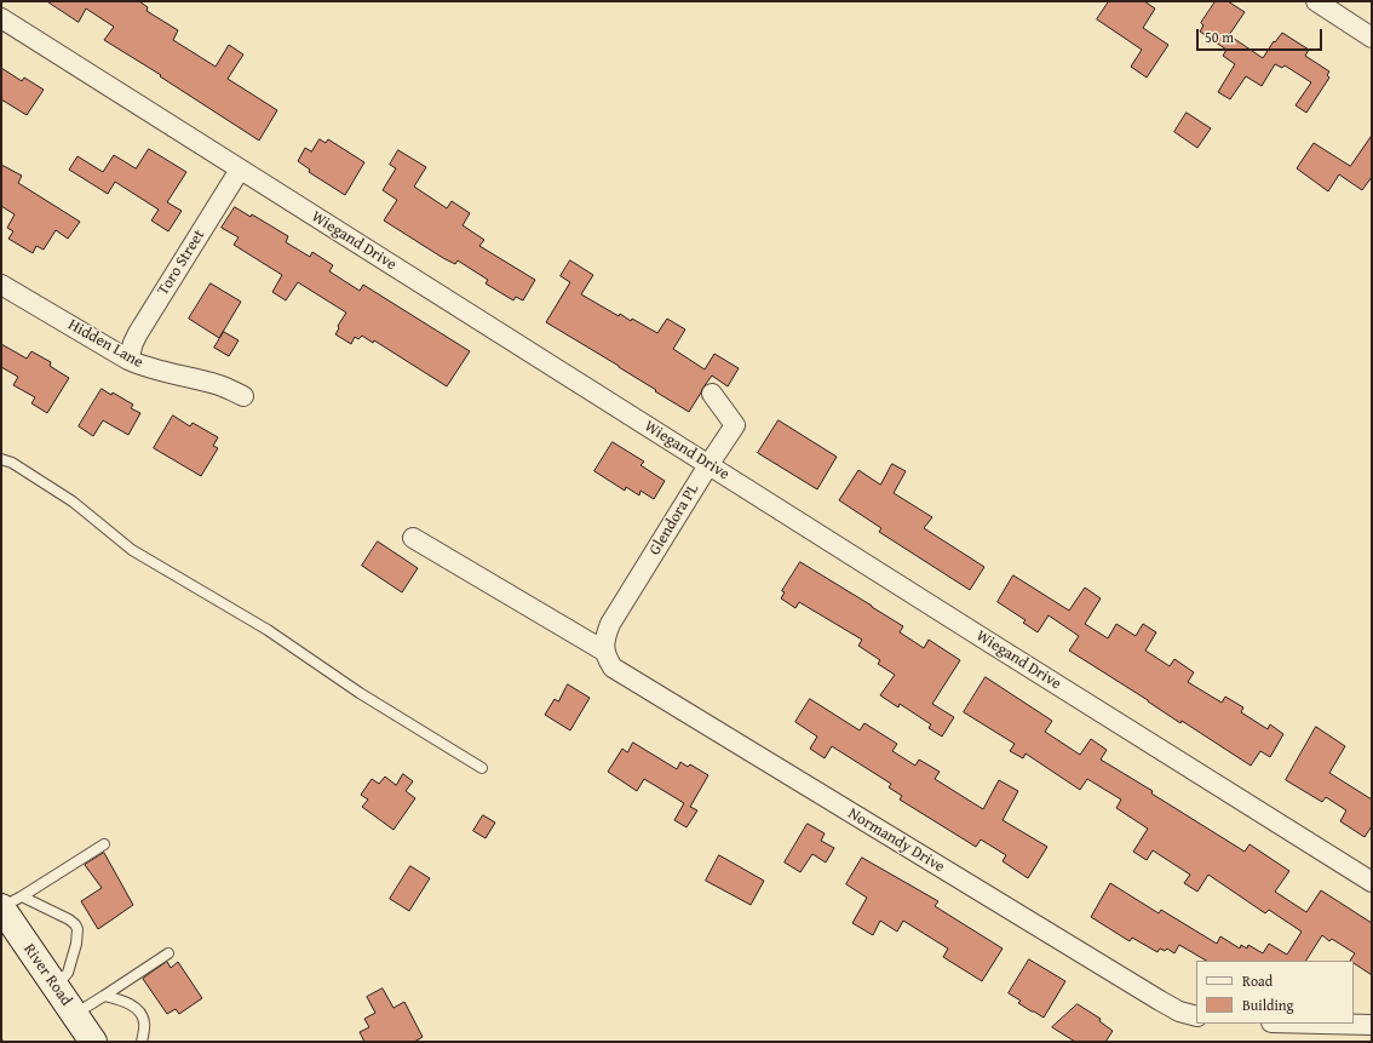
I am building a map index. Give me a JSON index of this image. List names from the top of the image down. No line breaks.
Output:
{"streets":{"street":["Wiegand Drive","Toro Street","Hidden Lane","Glendora PL","Normandy Drive","River Road"]},"crossings":[["Wiegand Drive","Toro Street"],["Wiegand Drive","Glendora PL"],["Toro Street","Hidden Lane"],["Glendora PL","Normandy Drive"]],"legend":["Road","Building"],"scale_bar":"50 m"}
